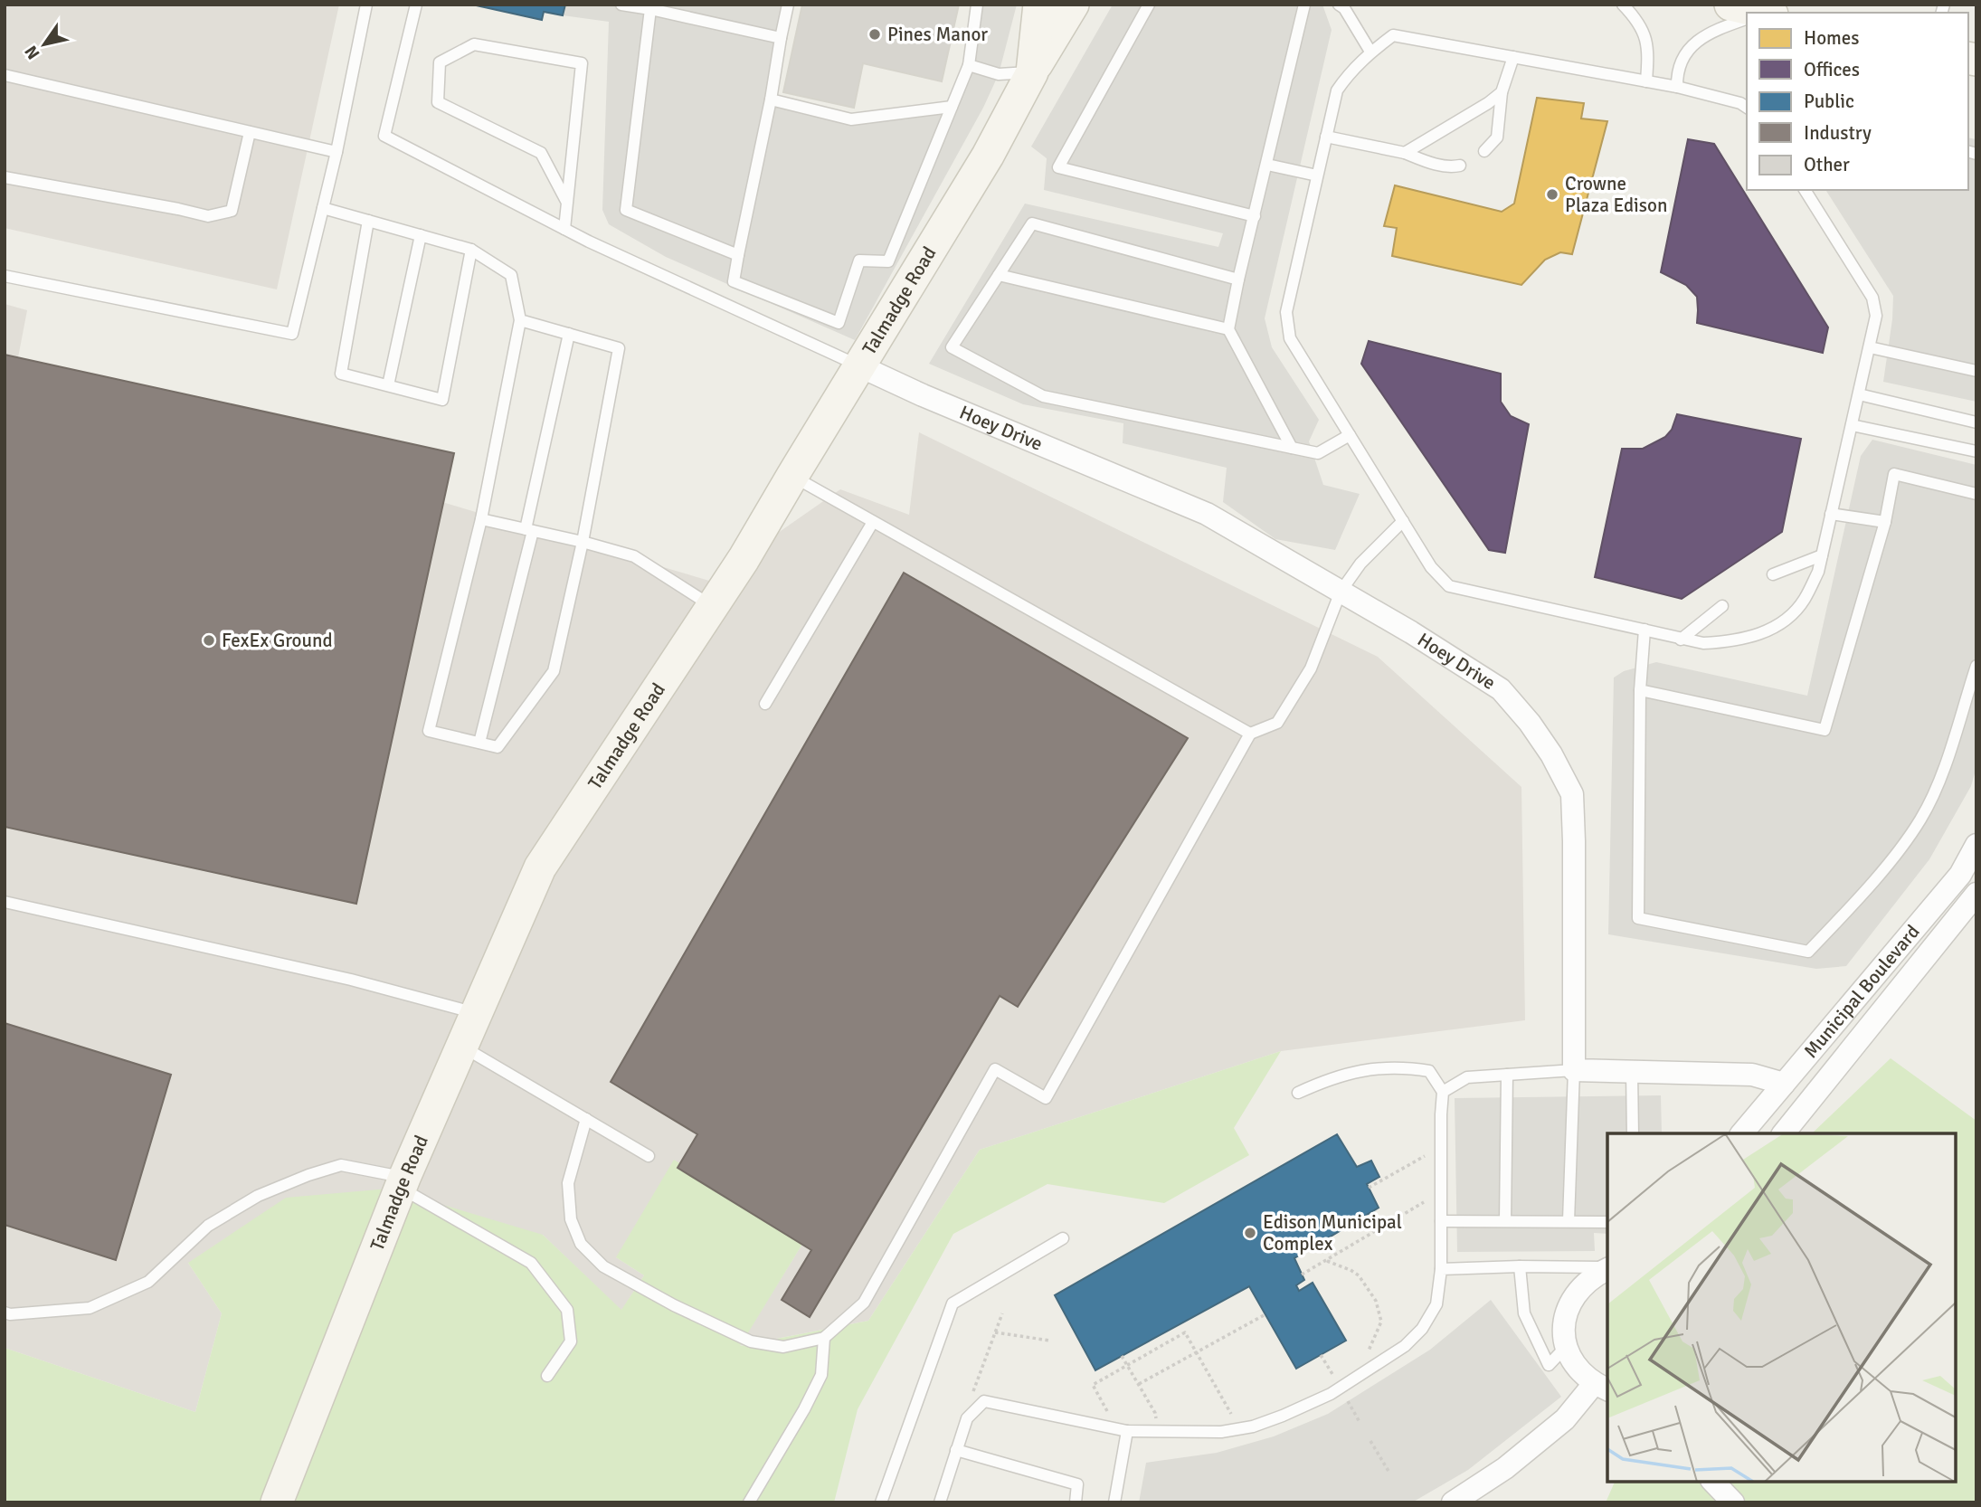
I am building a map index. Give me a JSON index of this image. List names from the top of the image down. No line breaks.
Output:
{"streets":{"street":["Talmadge Road","Hoey Drive","Municipal Boulevard"]},"crossings":[["Talmadge Road","Hoey Drive"]],"places":["Pines Manor","Crowne Plaza Edison","FexEx Ground","Edison Municipal Complex"],"legend":["Homes","Offices","Public","Industry","Other"],"north":"bottom left"}
